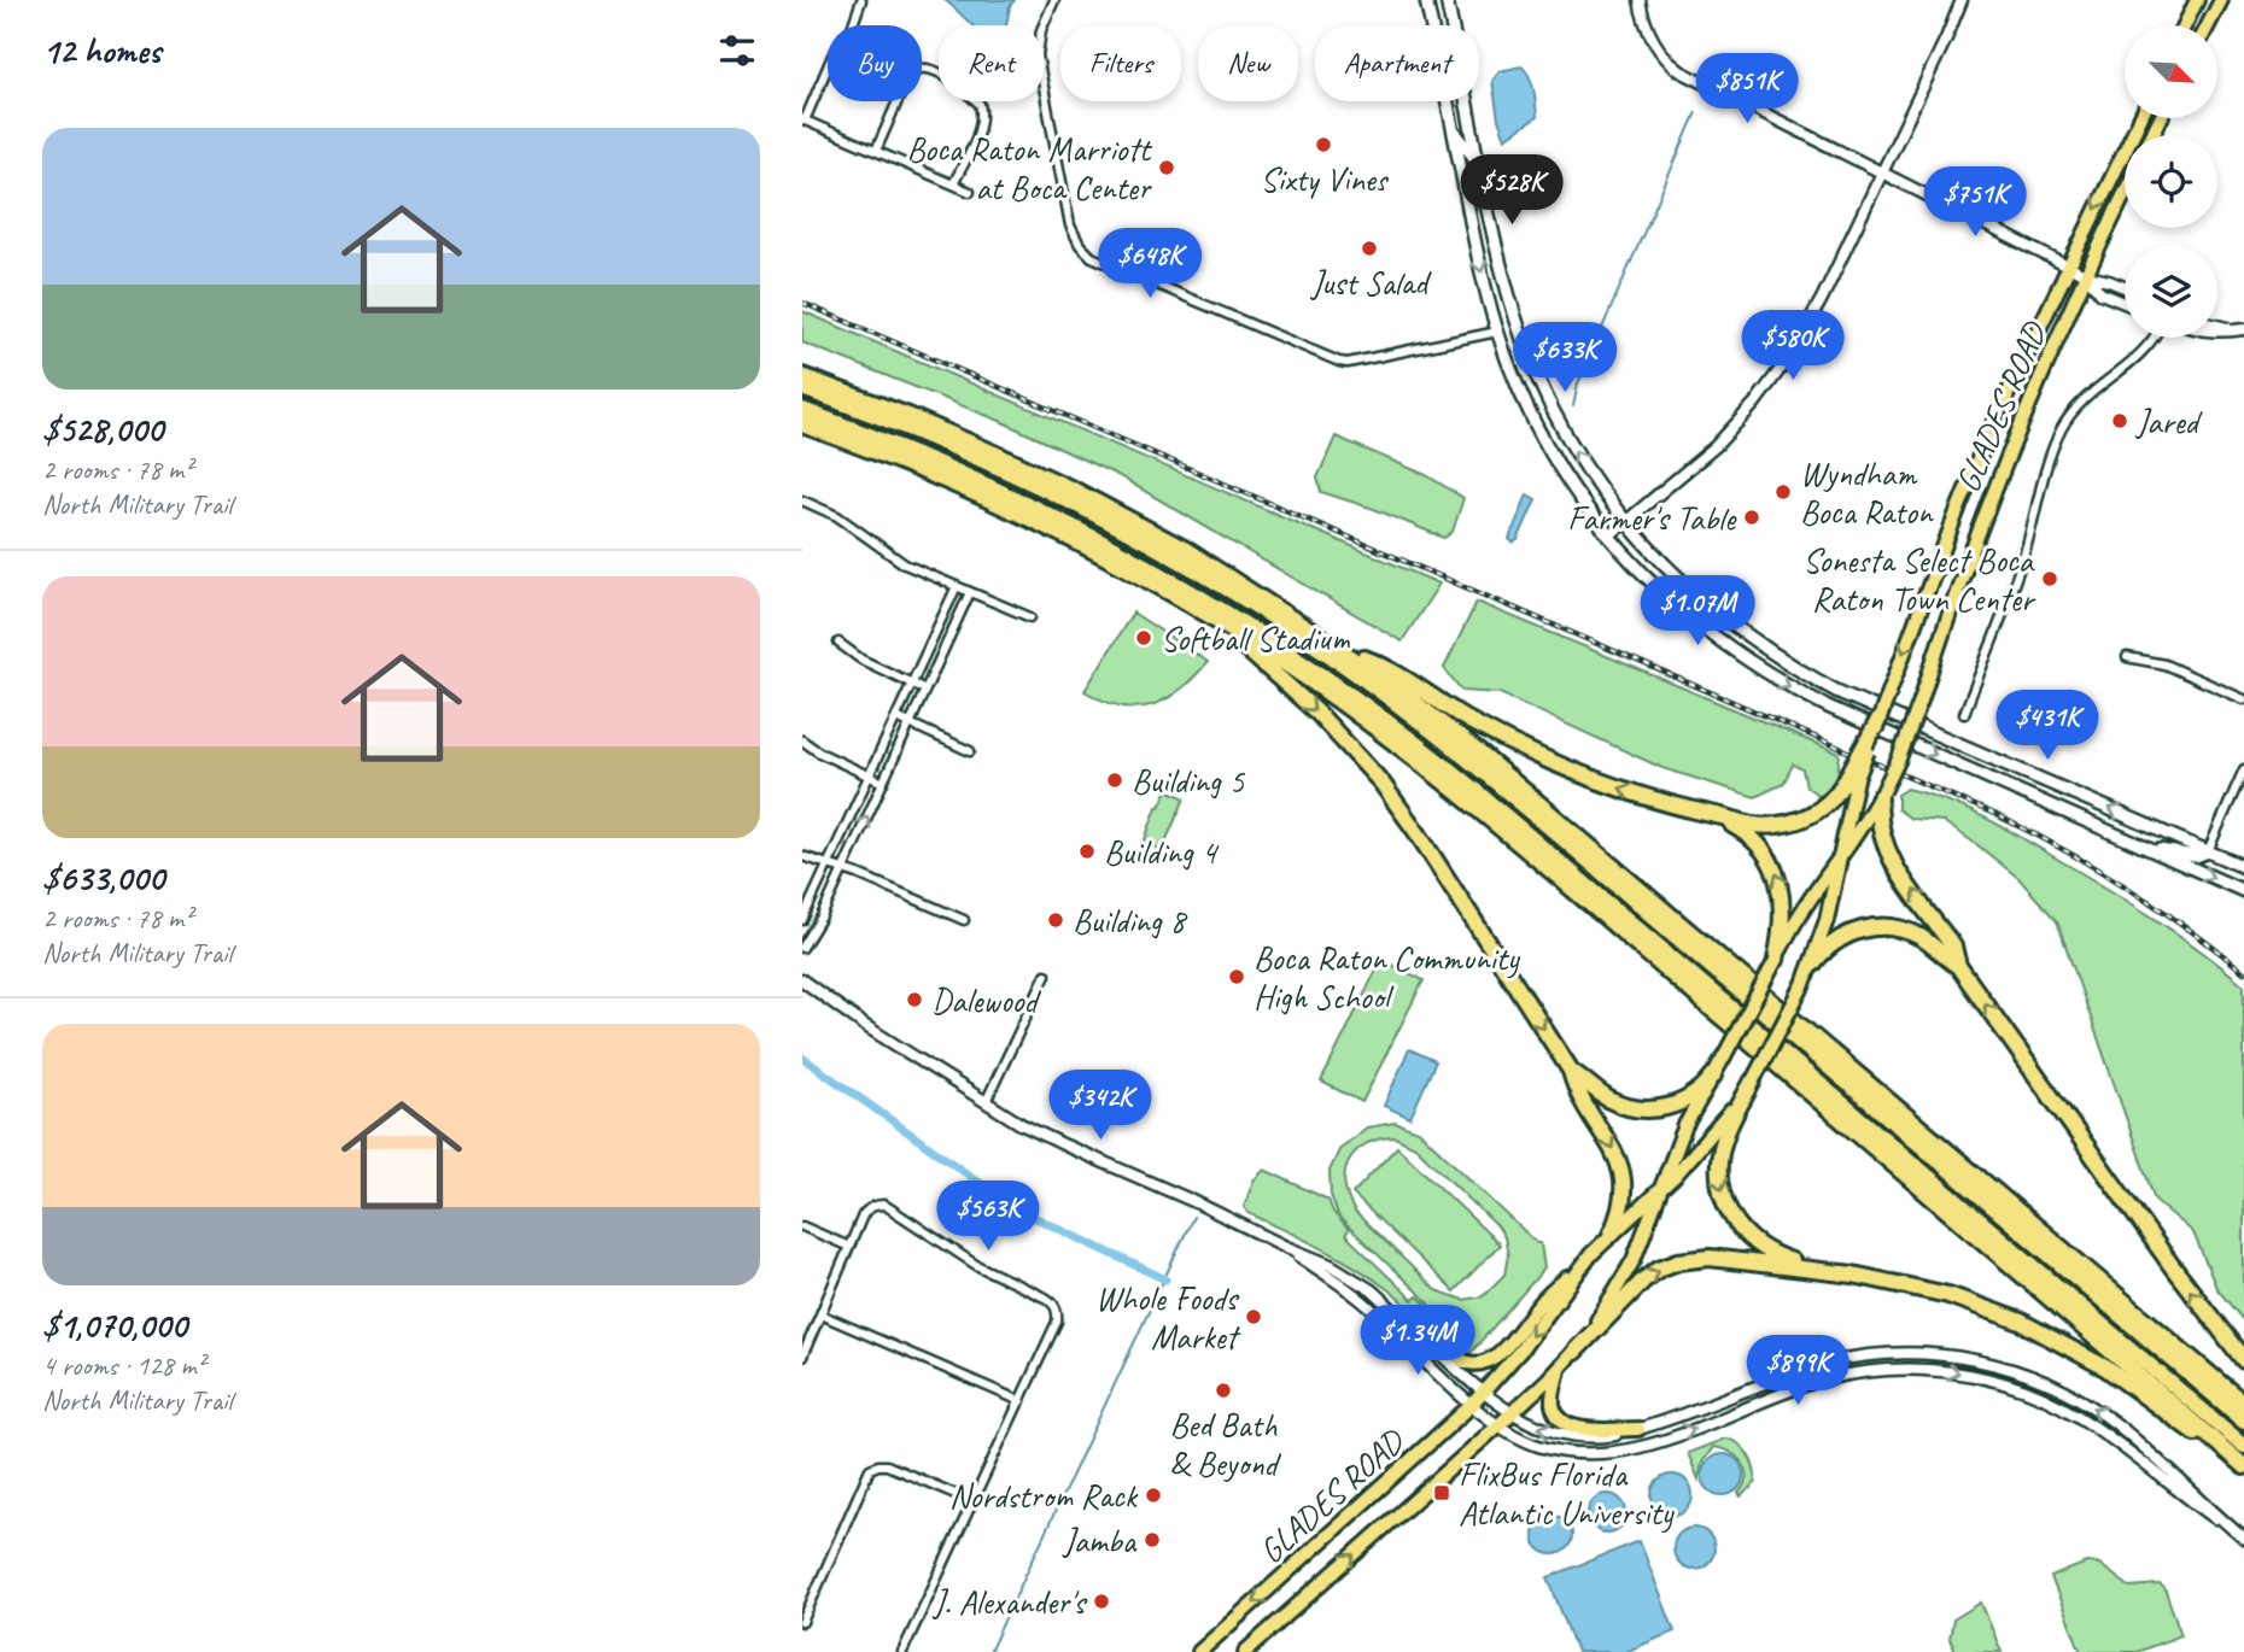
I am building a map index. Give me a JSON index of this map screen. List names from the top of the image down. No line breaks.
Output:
{"streets":{"main road":["GLADES ROAD"]},"places":{"other":["Sixty Vines","Boca Raton Marriott at Boca Center","Just Salad","Jared","Wyndham Boca Raton","Farmer's Table","Sonesta Select Boca Raton Town Center","Softball Stadium","Building 5","Building 4","Building 8","Boca Raton Community High School","Dalewood","Whole Foods Market","Bed Bath & Beyond","Nordstrom Rack","Jamba","J. Alexander's"],"transit":["FlixBus Florida Atlantic University"]},"north":"bottom right","page":{"heading":"12 homes","chip":["Buy","Rent","Filters","New","Apartment"],"price":["$851K","$528K","$751K","$648K","$580K","$633K","$1.07M","$431K","$342K","$563K","$1.34M","$899K"],"list":[{"name":"$528,000","note":"2 rooms · 78 m² · North Military Trail"},{"name":"$633,000","note":"2 rooms · 78 m² · North Military Trail"},{"name":"$1,070,000","note":"4 rooms · 128 m² · North Military Trail"}]}}
